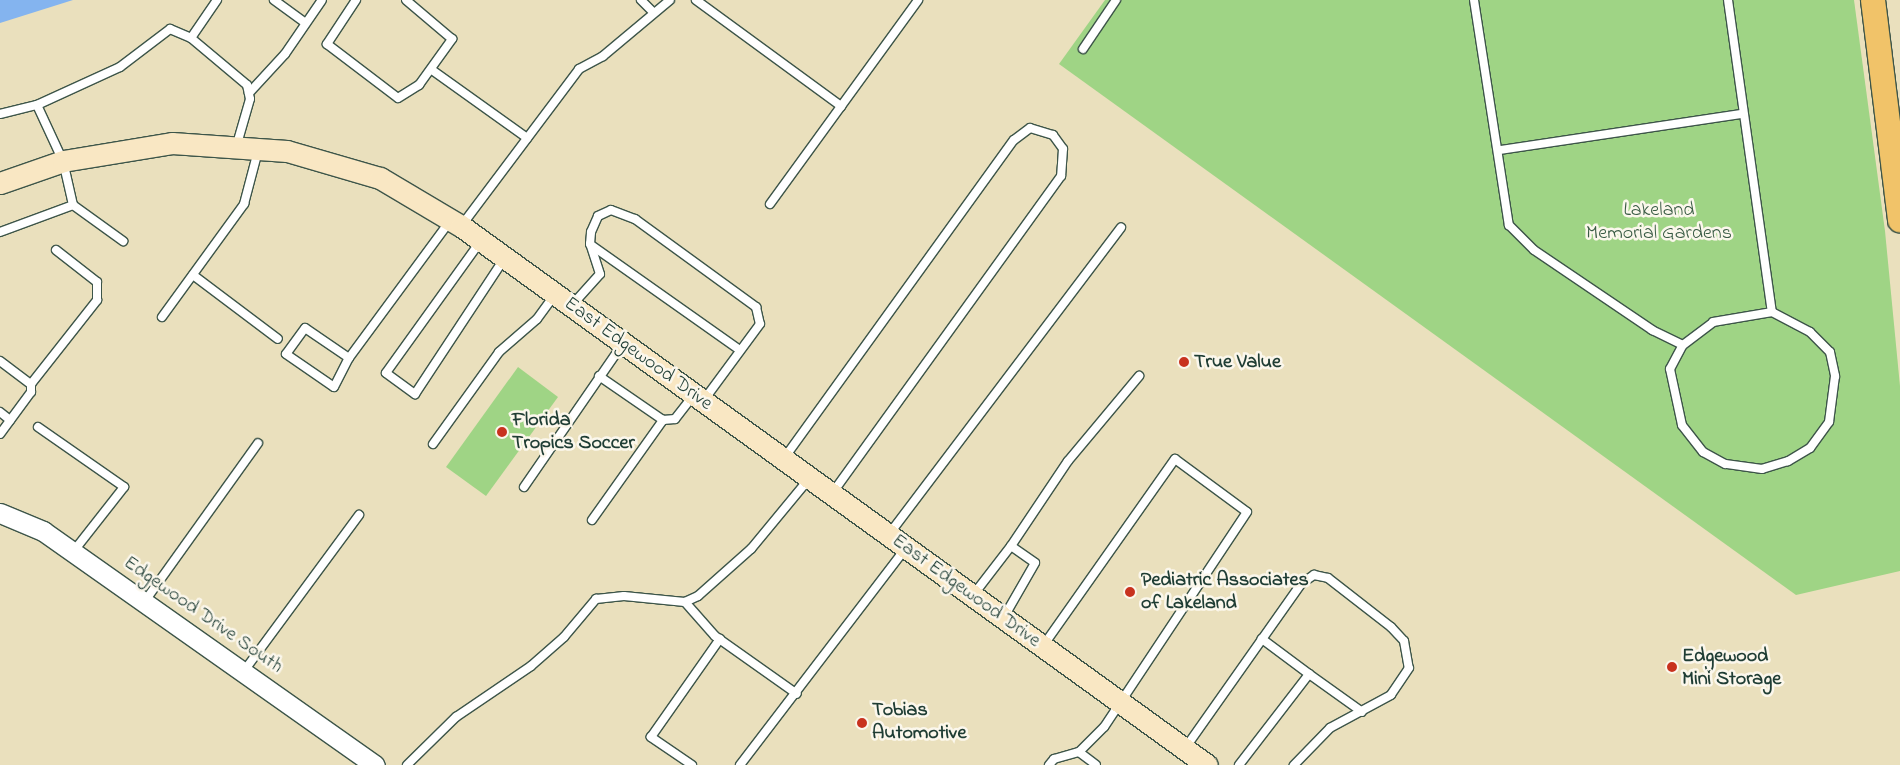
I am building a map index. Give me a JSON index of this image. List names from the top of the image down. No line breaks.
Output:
{"streets":{"main road":["East Edgewood Drive"],"street":["Edgewood Drive South"]},"parks":["Lakeland Memorial Gardens"],"places":["True Value","Florida Tropics Soccer","Pediatric Associates of Lakeland","Edgewood Mini Storage","Tobias Automotive"]}
